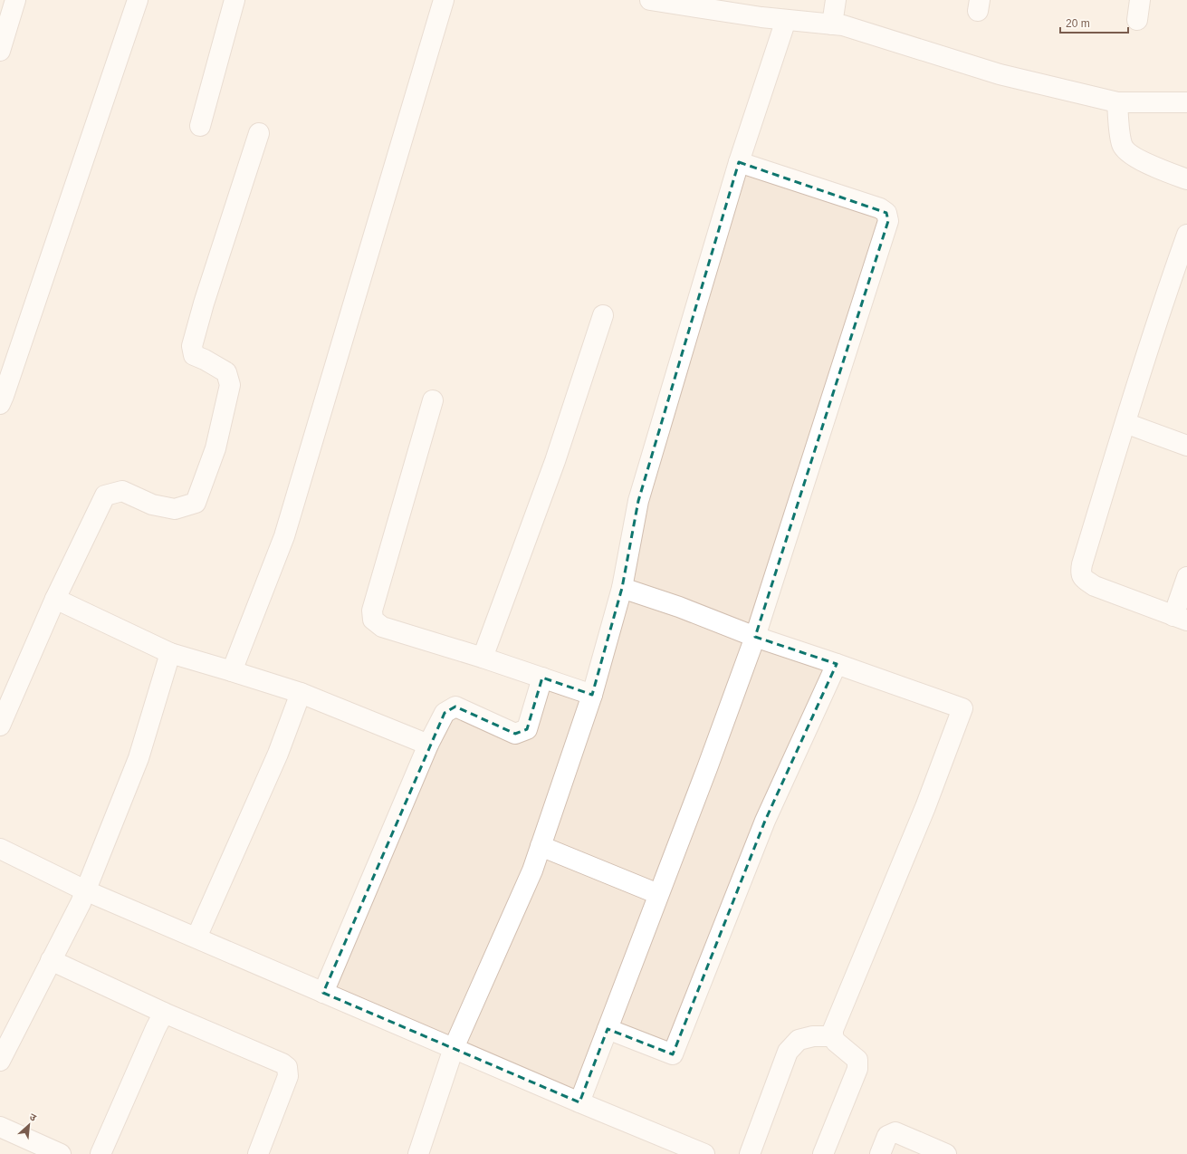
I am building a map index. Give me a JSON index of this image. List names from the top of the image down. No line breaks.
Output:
{"scale_bar":"20 m","north":"top right"}
